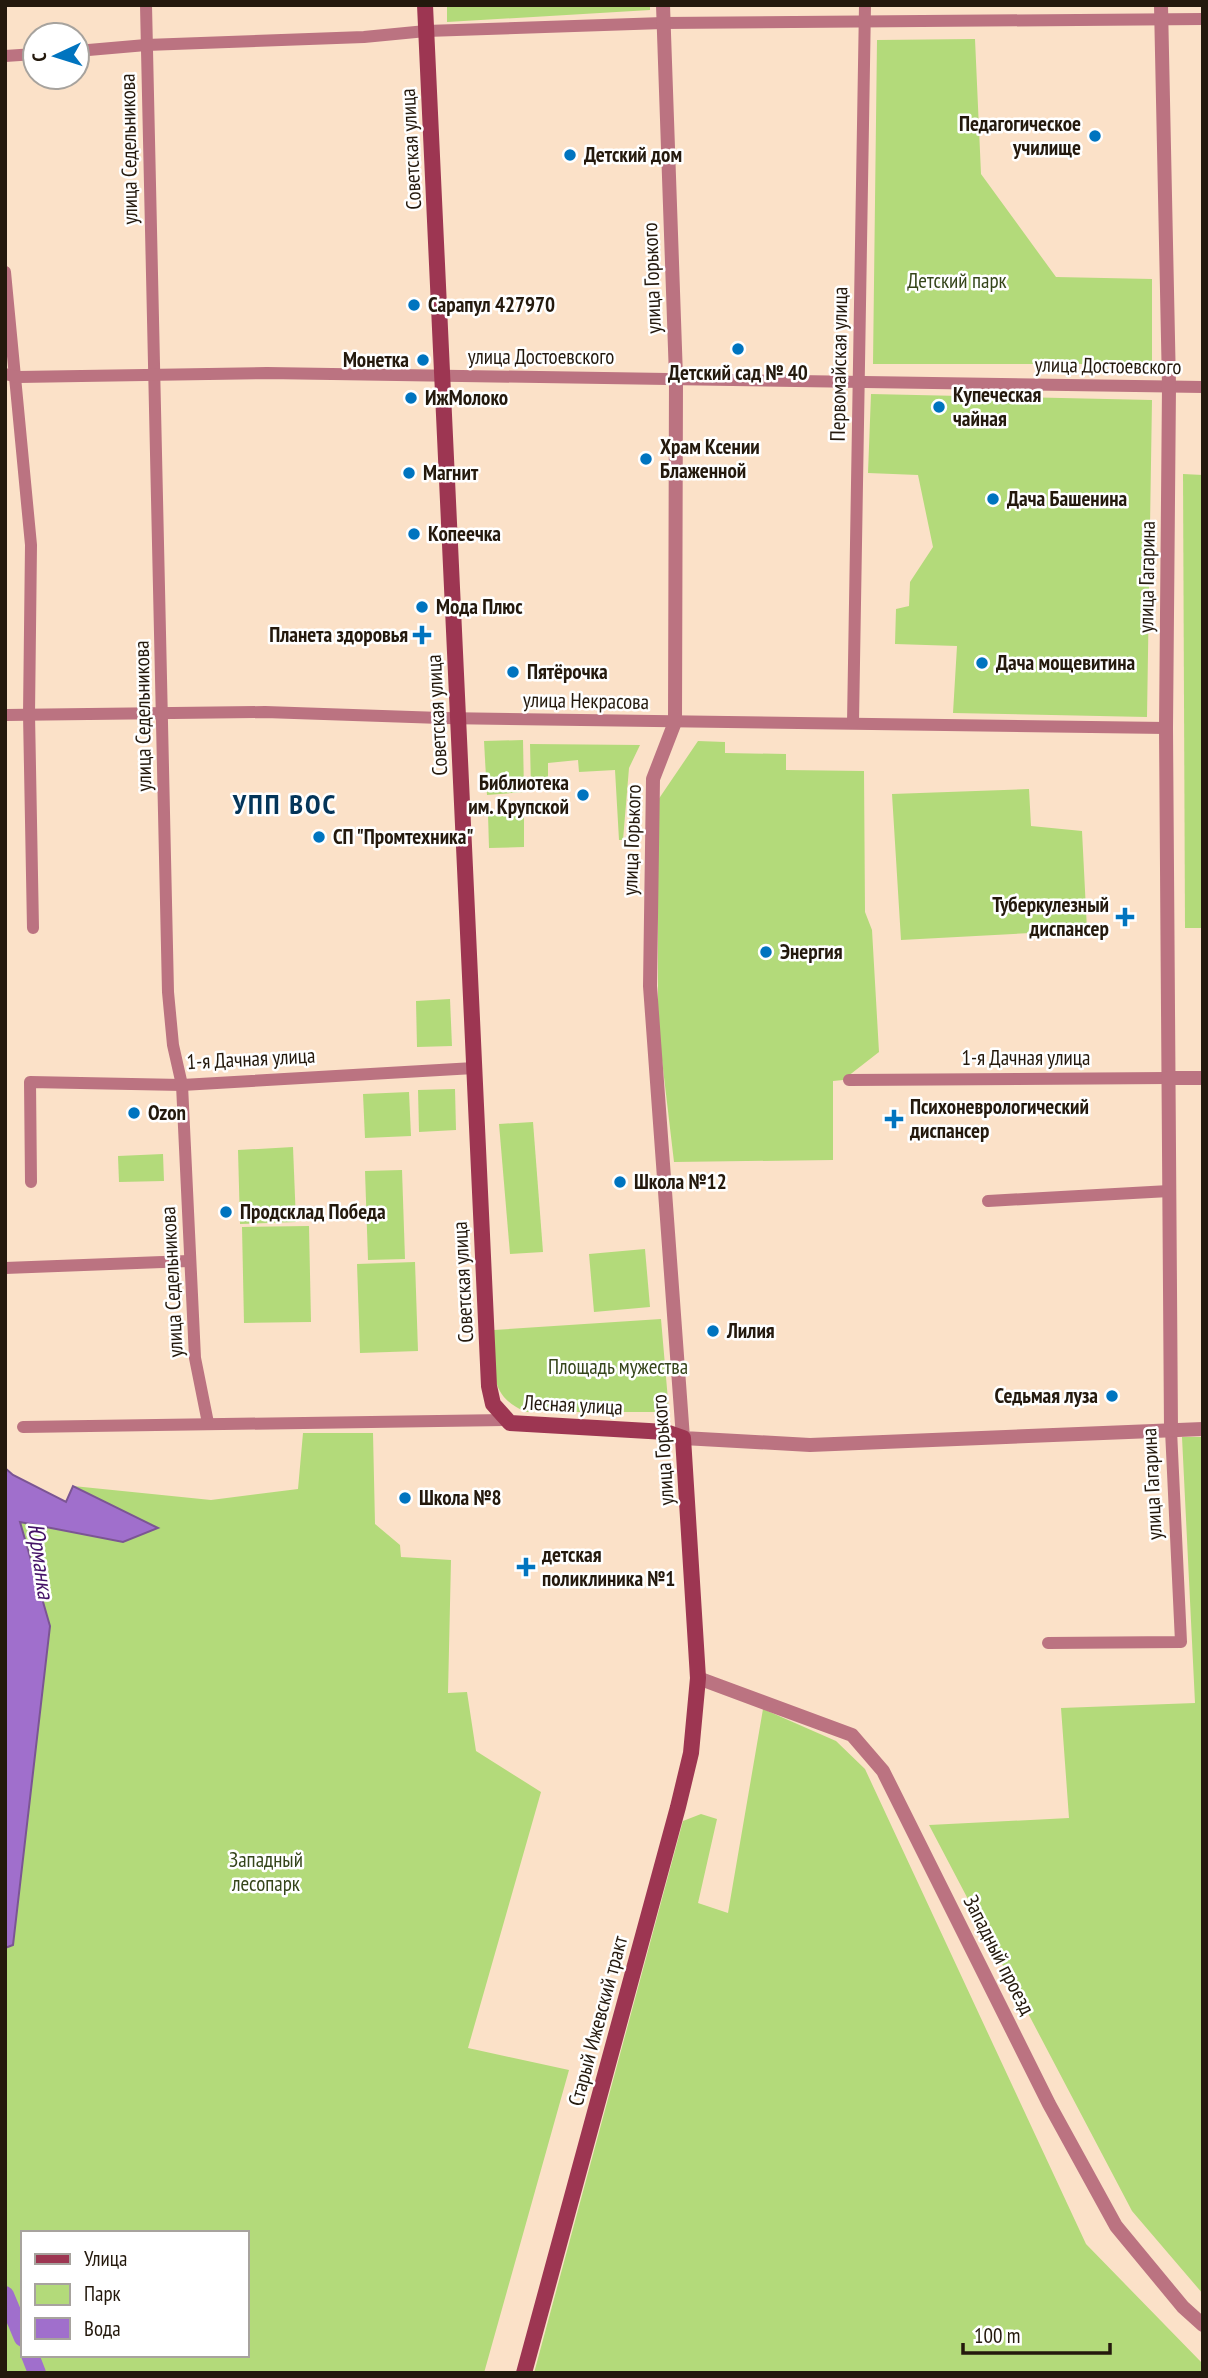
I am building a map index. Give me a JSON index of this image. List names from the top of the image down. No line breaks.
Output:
{"streets":{"main road":["Советская улица","улица Горького","Лесная улица","Старый Ижевский тракт"],"street":["улица Седельникова","улица Достоевского","Первомайская улица","улица Гагарина","улица Некрасова","1-я Дачная улица","Западный проезд"]},"crossings":[["улица Седельникова","улица Достоевского"],["улица Седельникова","улица Некрасова"],["улица Седельникова","1-я Дачная улица"],["улица Седельникова","Лесная улица"],["Советская улица","улица Достоевского"],["Советская улица","улица Некрасова"],["Советская улица","1-я Дачная улица"],["Советская улица","Лесная улица"],["улица Горького","улица Достоевского"],["улица Горького","улица Некрасова"],["улица Горького","Лесная улица"],["улица Горького","Западный проезд"],["улица Горького","Старый Ижевский тракт"],["улица Достоевского","Первомайская улица"],["улица Достоевского","улица Гагарина"],["Первомайская улица","улица Некрасова"],["улица Гагарина","улица Некрасова"],["улица Гагарина","1-я Дачная улица"],["улица Гагарина","Лесная улица"],["Западный проезд","Старый Ижевский тракт"]],"districts":["УПП ВОС"],"water":["Юрманка"],"parks":["Детский парк","Площадь мужества","Западный лесопарк"],"places":{"other":["Педагогическое училище","Детский дом","Сарапул 427970","Детский сад № 40","Монетка","ИжМолоко","Купеческая чайная","Храм Ксении Блаженной","Магнит","Дача Башенина","Копеечка","Мода Плюс","Дача мощевитина","Пятёрочка","Библиотека им. Крупской","СП \"Промтехника\"","Энергия","Ozon","Школа №12","Продсклад Победа","Лилия","Седьмая луза","Школа №8"],"health":["Планета здоровья","Туберкулезный диспансер","Психоневрологический диспансер","детская поликлиника №1"]},"legend":["Улица","Парк","Вода"],"scale_bar":"100 m","north":"left"}
